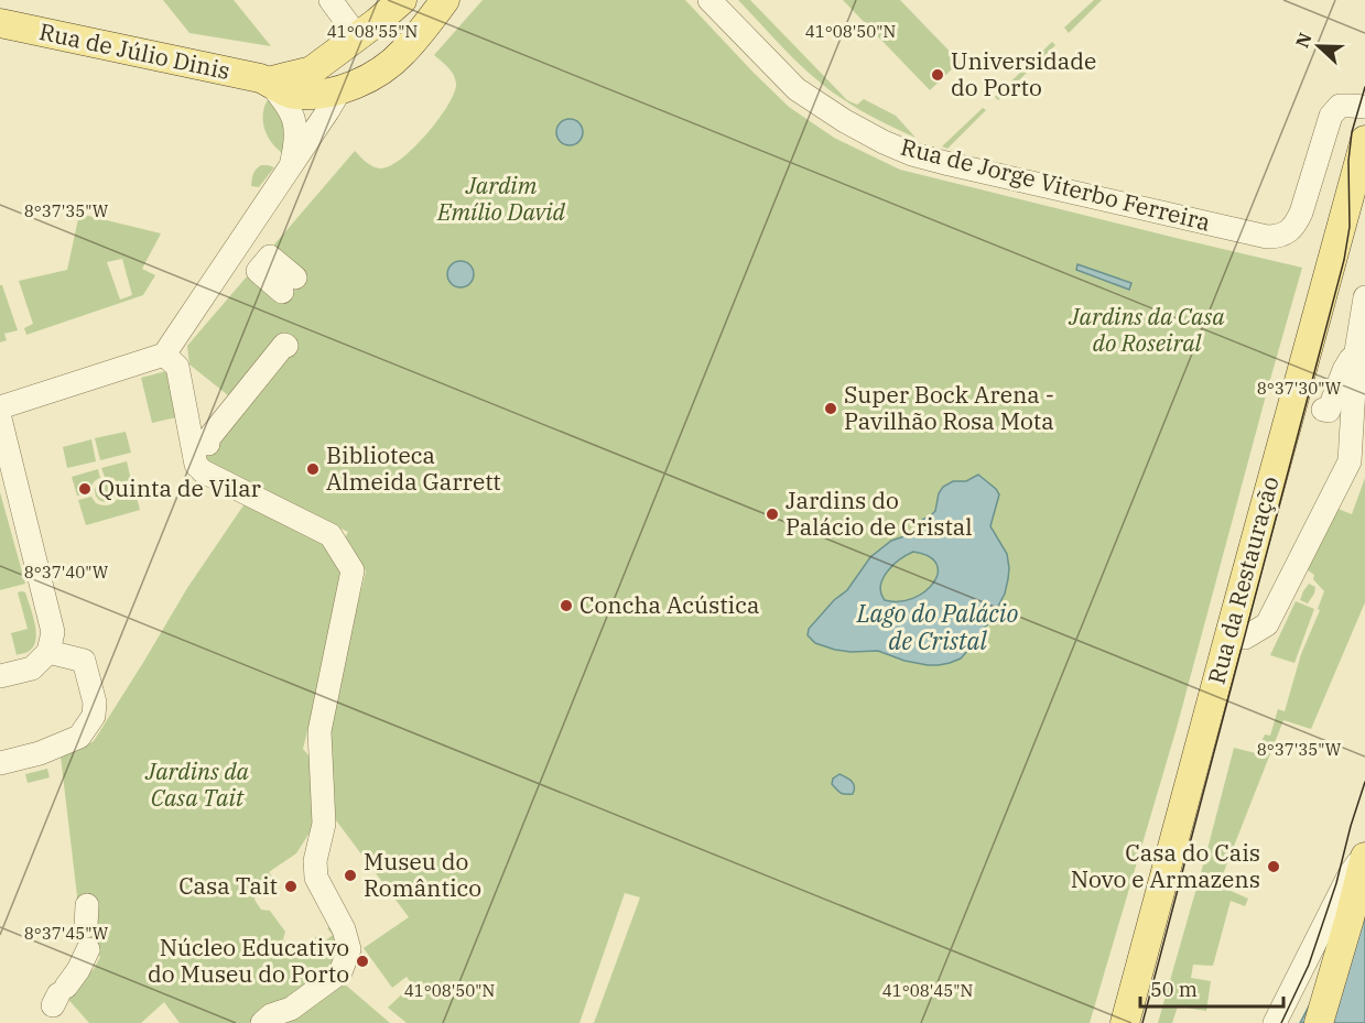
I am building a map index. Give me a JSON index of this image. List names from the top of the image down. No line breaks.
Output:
{"streets":{"main road":["Rua de Júlio Dinis","Rua da Restauração"],"street":["Rua de Jorge Viterbo Ferreira"]},"water":["Lago do Palácio de Cristal"],"parks":["Jardim Emílio David","Jardins da Casa do Roseiral","Jardins da Casa Tait"],"places":["Universidade do Porto","Super Bock Arena - Pavilhão Rosa Mota","Biblioteca Almeida Garrett","Quinta de Vilar","Jardins do Palácio de Cristal","Concha Acústica","Casa do Cais Novo e Armazens","Museu do Romântico","Casa Tait","Núcleo Educativo do Museu do Porto"],"scale_bar":"50 m","north":"left","coordinates":["41°08'55\"N","41°08'50\"N","8°37'35\"W","8°37'30\"W","8°37'40\"W","8°37'45\"W","41°08'45\"N"]}
